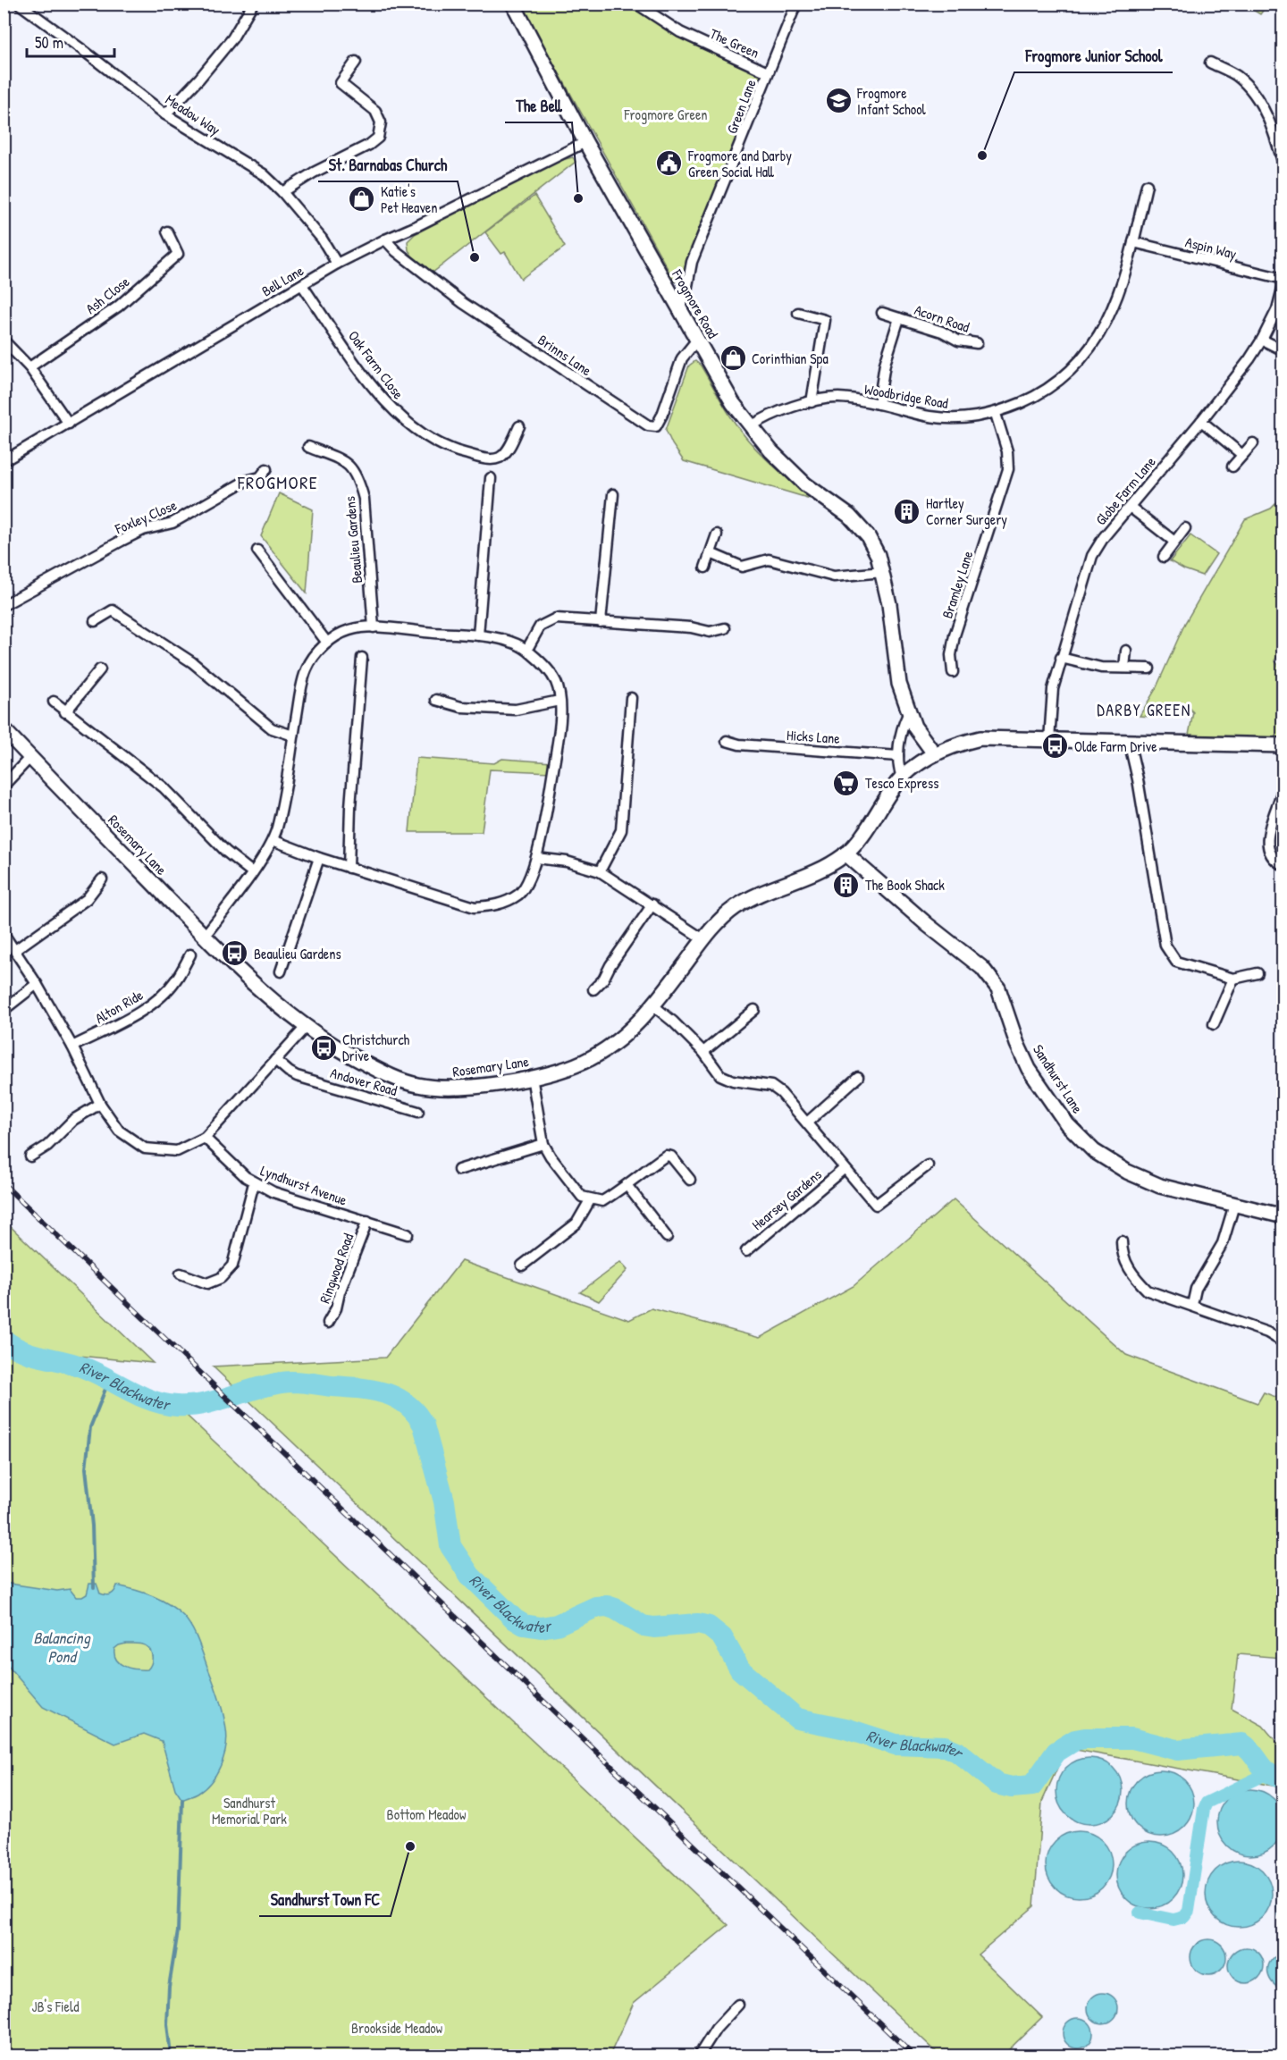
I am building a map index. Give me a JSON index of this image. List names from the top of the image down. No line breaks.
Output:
{"streets":{"street":["The Green","Green Lane","Meadow Way","Aspin Way","Bell Lane","Ash Close","Frogmore Road","Acorn Road","Brinns Lane","Oak Farm Close","Woodbridge Road","Globe Farm Lane","Foxley Close","Beaulieu Gardens","Bramley Lane","Hicks Lane","Rosemary Lane","Alton Ride","Sandhurst Lane","Andover Road","Lyndhurst Avenue","Hearsey Gardens","Ringwood Road"]},"crossings":[["The Green","Green Lane"],["Green Lane","Frogmore Road"],["Meadow Way","Bell Lane"],["Aspin Way","Woodbridge Road"],["Bell Lane","Frogmore Road"],["Bell Lane","Brinns Lane"],["Bell Lane","Oak Farm Close"],["Frogmore Road","Brinns Lane"],["Frogmore Road","Woodbridge Road"],["Frogmore Road","Rosemary Lane"],["Acorn Road","Woodbridge Road"],["Woodbridge Road","Bramley Lane"],["Globe Farm Lane","Rosemary Lane"],["Rosemary Lane","Sandhurst Lane"],["Rosemary Lane","Hearsey Gardens"],["Lyndhurst Avenue","Ringwood Road"]],"districts":["FROGMORE","DARBY GREEN"],"water":["River Blackwater","Balancing Pond"],"parks":["Frogmore Green","Sandhurst Memorial Park","Bottom Meadow","JB's Field","Brookside Meadow"],"places":{"school or university":["Frogmore Infant School"],"other":["Frogmore Junior School","The Bell","St. Barnabas Church","Sandhurst Town FC"],"public building":["Frogmore and Darby Green Social Hall"],"shop":["Katie's Pet Heaven","Corinthian Spa"],"building":["Hartley Corner Surgery","The Book Shack"],"bus stop":["Olde Farm Drive","Beaulieu Gardens","Christchurch Drive"],"supermarket":["Tesco Express"]},"scale_bar":"50 m"}
